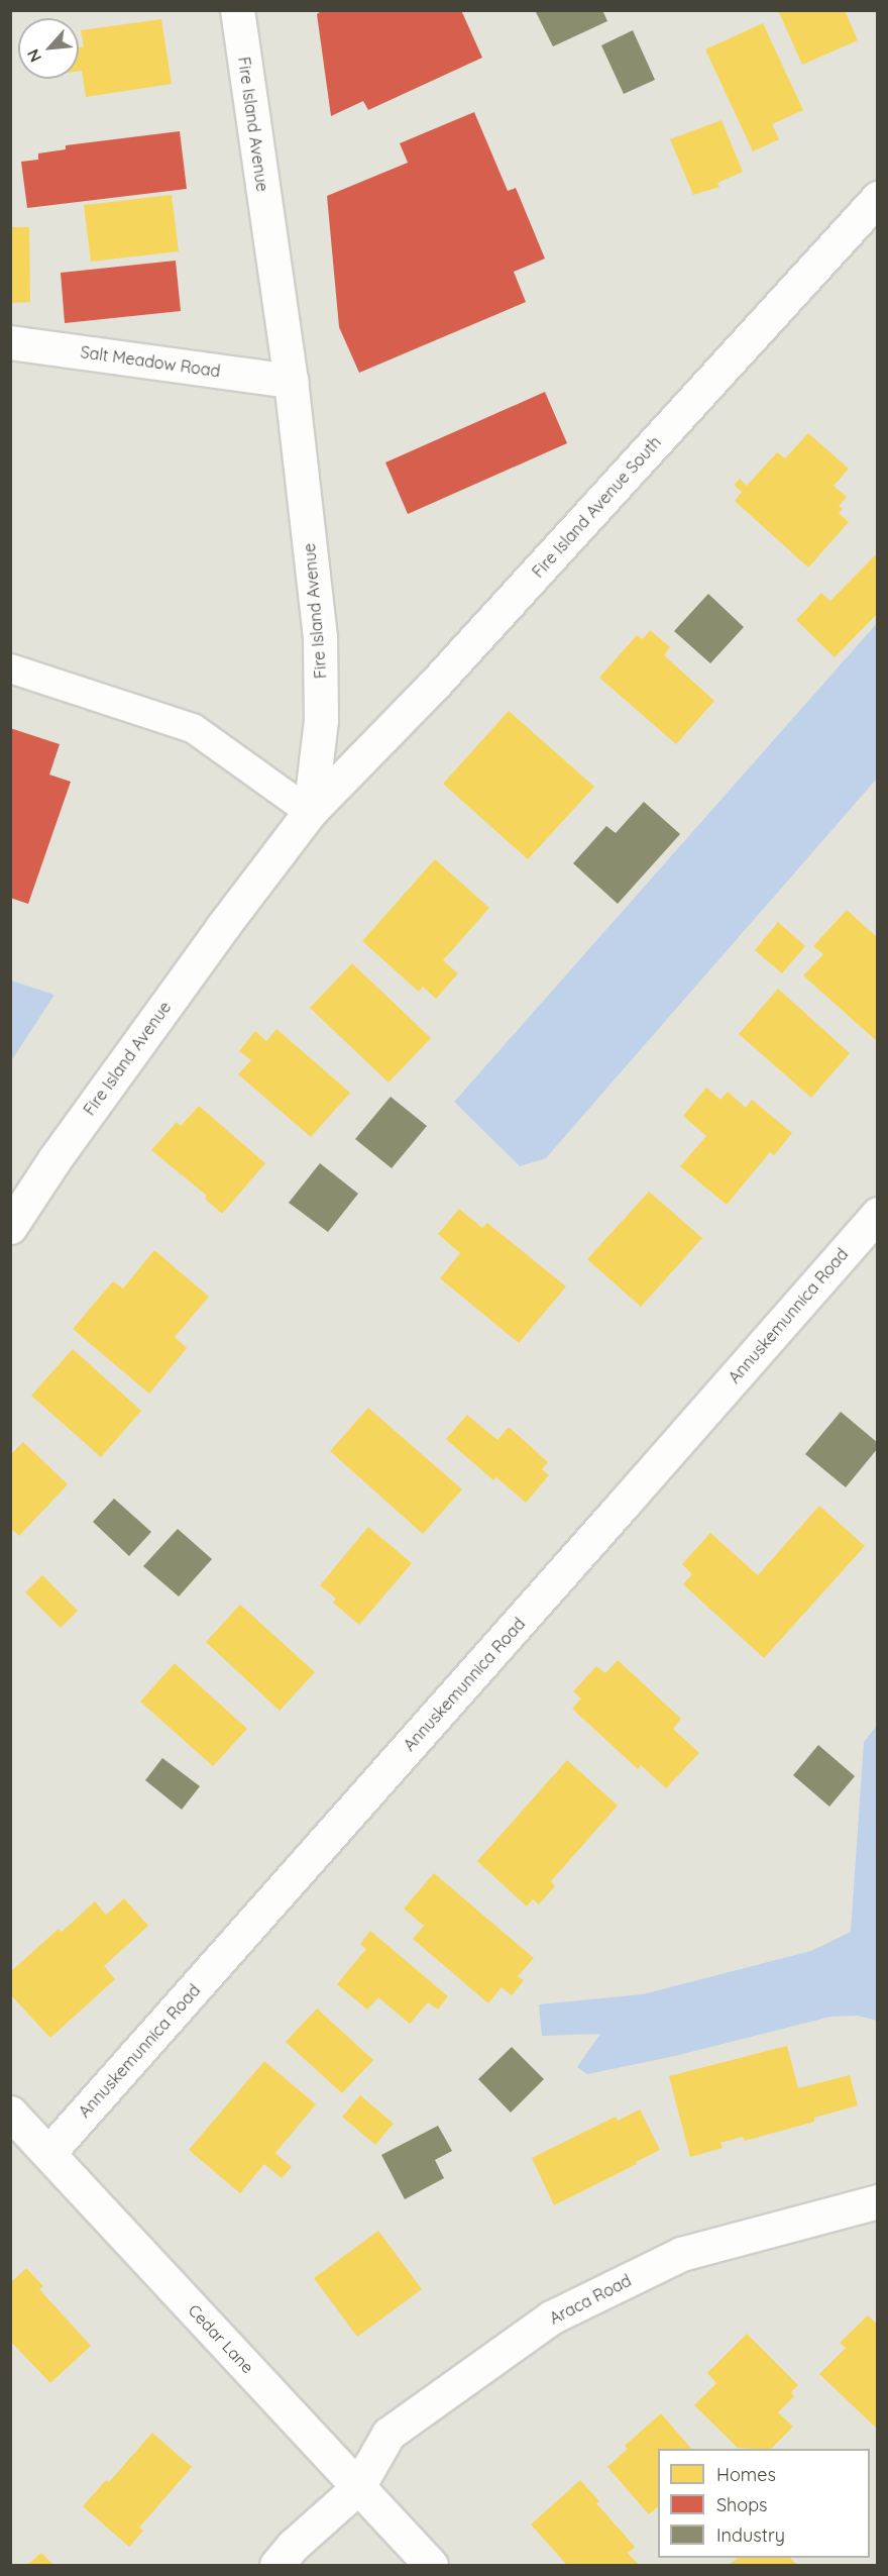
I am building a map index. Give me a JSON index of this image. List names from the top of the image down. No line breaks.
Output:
{"streets":{"street":["Fire Island Avenue","Salt Meadow Road","Fire Island Avenue South","Annuskemunnica Road","Araca Road","Cedar Lane"]},"crossings":[["Fire Island Avenue","Salt Meadow Road"],["Fire Island Avenue","Fire Island Avenue South"],["Annuskemunnica Road","Cedar Lane"],["Araca Road","Cedar Lane"]],"legend":["Homes","Shops","Industry"],"north":"bottom left"}
